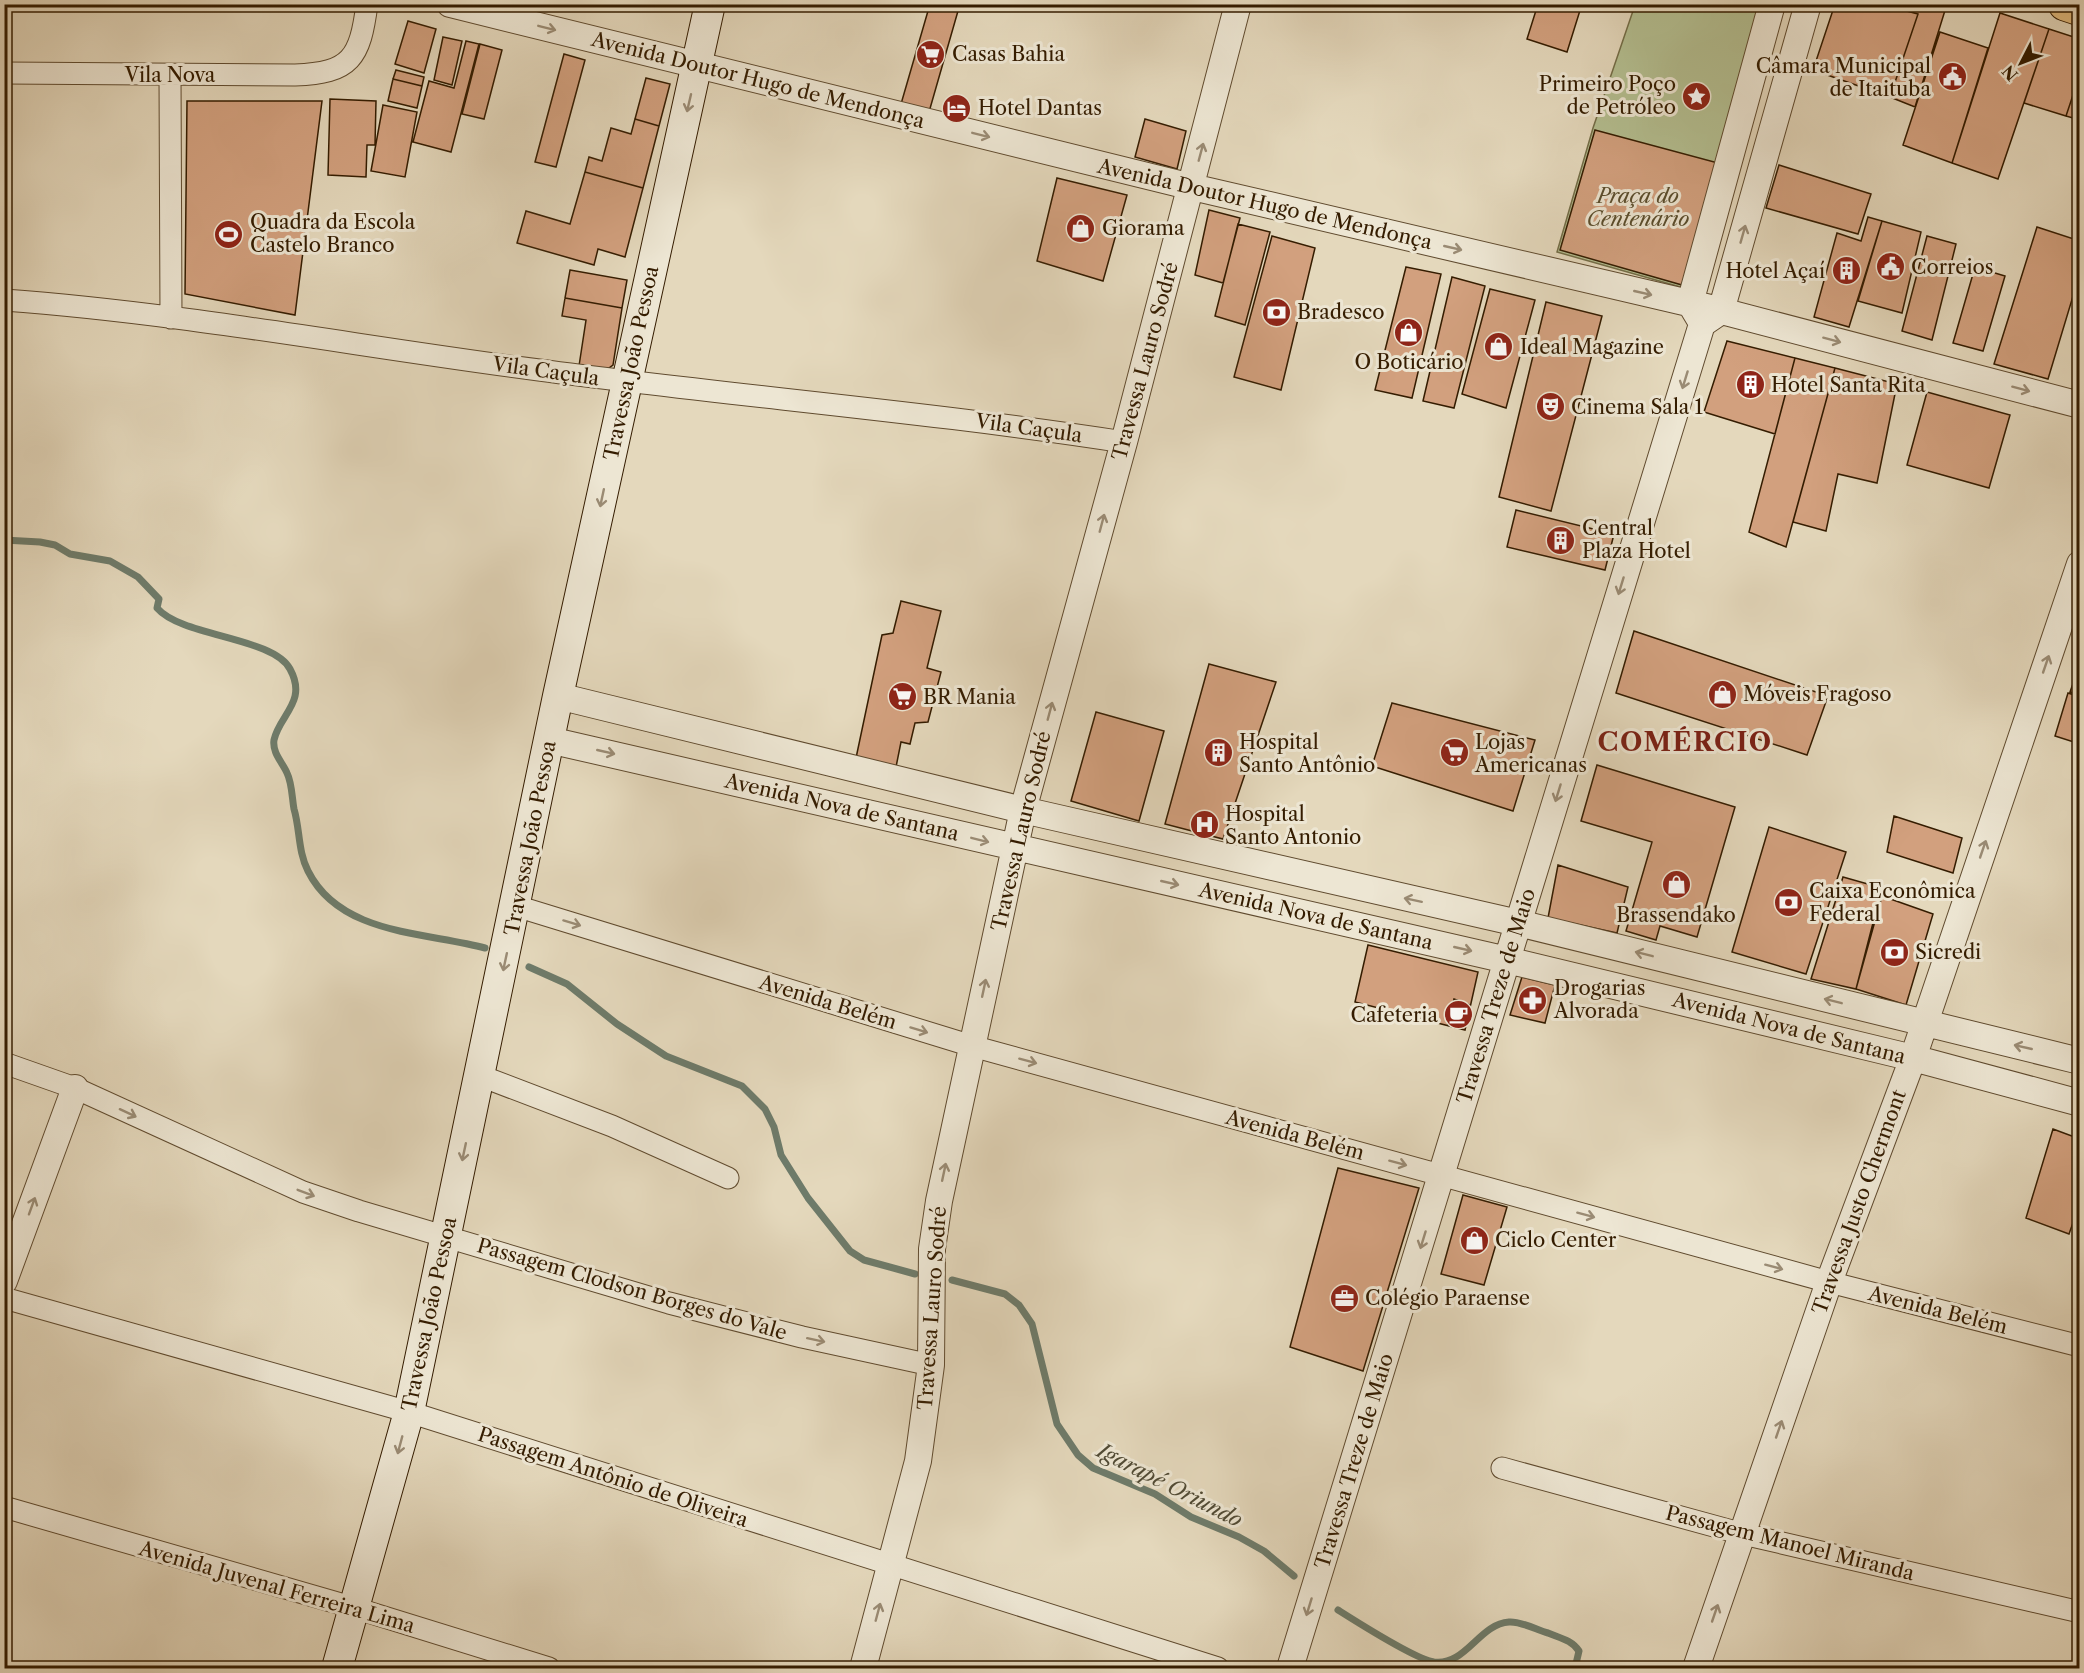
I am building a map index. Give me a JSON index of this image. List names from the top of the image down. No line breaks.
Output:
{"streets":{"main road":["Travessa João Pessoa"],"street":["Vila Nova","Avenida Doutor Hugo de Mendonça","Travessa Lauro Sodré","Vila Caçula","Avenida Nova de Santana","Travessa Treze de Maio","Avenida Belém","Travessa Justo Chermont","Passagem Clodson Borges do Vale","Passagem Antônio de Oliveira","Passagem Manoel Miranda","Avenida Juvenal Ferreira Lima"]},"crossings":[["Avenida Doutor Hugo de Mendonça","Travessa Lauro Sodré"],["Avenida Doutor Hugo de Mendonça","Travessa João Pessoa"],["Avenida Doutor Hugo de Mendonça","Travessa Treze de Maio"],["Travessa Lauro Sodré","Vila Caçula"],["Travessa Lauro Sodré","Avenida Nova de Santana"],["Travessa Lauro Sodré","Avenida Belém"],["Travessa Lauro Sodré","Passagem Clodson Borges do Vale"],["Travessa Lauro Sodré","Passagem Antônio de Oliveira"],["Travessa João Pessoa","Vila Caçula"],["Travessa João Pessoa","Avenida Nova de Santana"],["Travessa João Pessoa","Avenida Belém"],["Travessa João Pessoa","Passagem Clodson Borges do Vale"],["Travessa João Pessoa","Passagem Antônio de Oliveira"],["Travessa João Pessoa","Avenida Juvenal Ferreira Lima"],["Avenida Nova de Santana","Travessa Treze de Maio"],["Avenida Nova de Santana","Travessa Justo Chermont"],["Travessa Treze de Maio","Avenida Belém"],["Avenida Belém","Travessa Justo Chermont"],["Travessa Justo Chermont","Passagem Manoel Miranda"]],"one_way":["Avenida Doutor Hugo de Mendonça","Travessa Lauro Sodré","Travessa João Pessoa","Avenida Belém","Travessa Justo Chermont","Passagem Clodson Borges do Vale"],"districts":["COMÉRCIO"],"water":["Igarapé Oriundo"],"parks":["Praça do Centenário"],"places":{"supermarket":["Casas Bahia","BR Mania","Lojas Americanas"],"public building":["Câmara Municipal de Itaituba","Correios"],"place":["Primeiro Poço de Petróleo"],"hotel":["Hotel Dantas"],"shop":["Giorama","O Boticário","Ideal Magazine","Móveis Fragoso","Brassendako","Ciclo Center"],"sports":["Quadra da Escola Castelo Branco"],"building":["Hotel Açaí","Hotel Santa Rita","Central Plaza Hotel","Hospital Santo Antônio"],"bank":["Bradesco","Caixa Econômica Federal","Sicredi"],"theatre":["Cinema Sala 1"],"hospital":["Hospital Santo Antonio"],"pharmacy":["Drogarias Alvorada"],"cafe":["Cafeteria"],"office":["Colégio Paraense"]},"north":"bottom left"}
